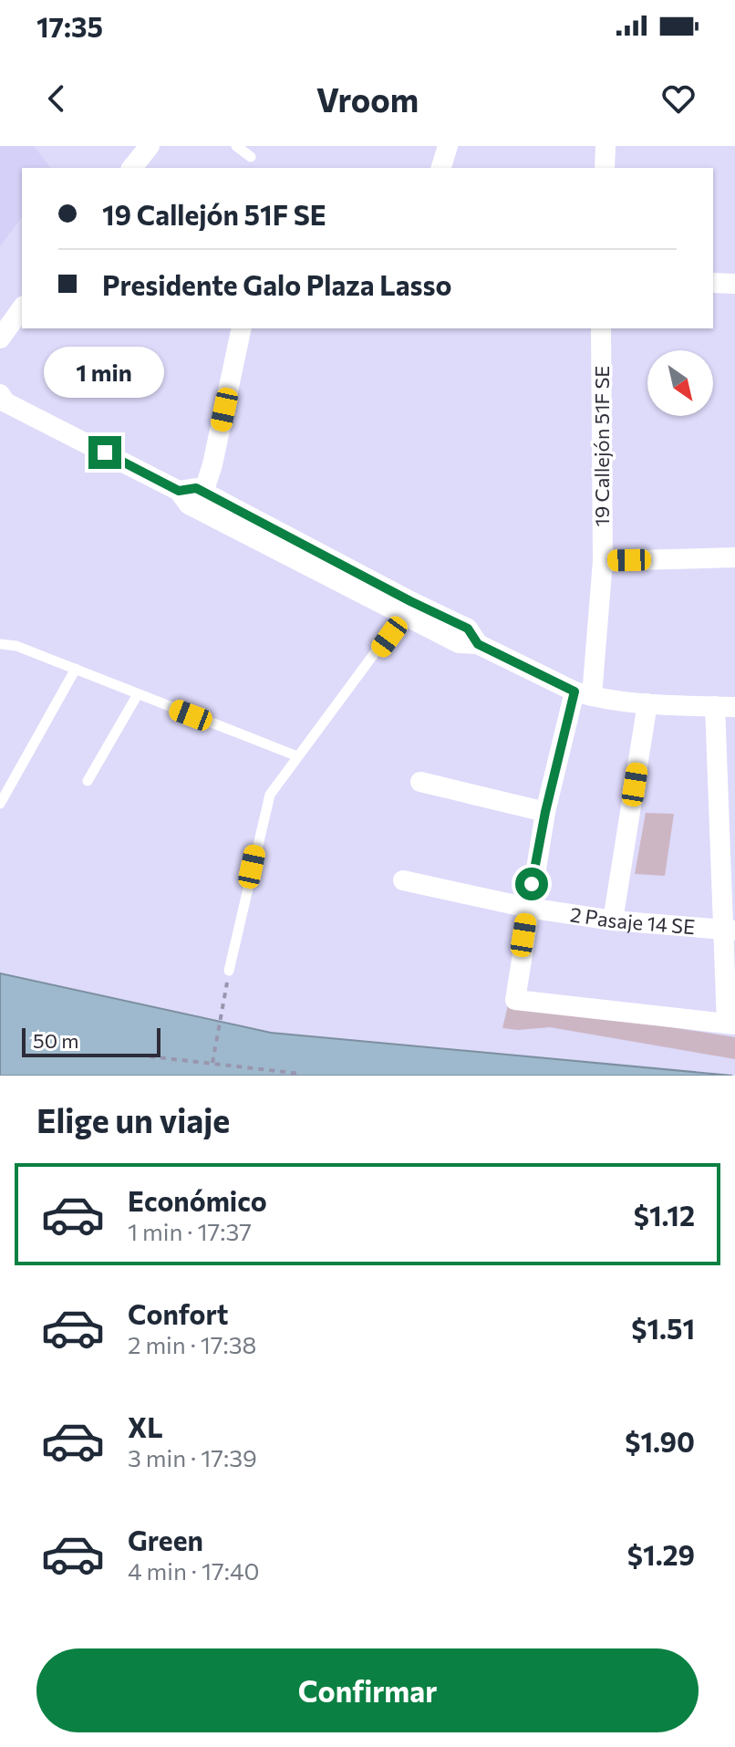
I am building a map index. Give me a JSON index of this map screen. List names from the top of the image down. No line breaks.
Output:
{"streets":{"street":["19 Callejón 51F SE","2 Pasaje 14 SE"]},"crossings":[["19 Callejón 51F SE","2 Pasaje 14 SE"]],"scale_bar":"50 m","north":"bottom right","page":{"status":"17:35","header":"Vroom","banner":["19 Callejón 51F SE","Presidente Galo Plaza Lasso"],"bubble":"1 min","scale":"50 m","heading":"Elige un viaje","list":[{"name":"Económico","note":"1 min · 17:37","value":"$1.12"},{"name":"Confort","note":"2 min · 17:38","value":"$1.51"},{"name":"XL","note":"3 min · 17:39","value":"$1.90"},{"name":"Green","note":"4 min · 17:40","value":"$1.29"}],"buttons":"Confirmar"}}
